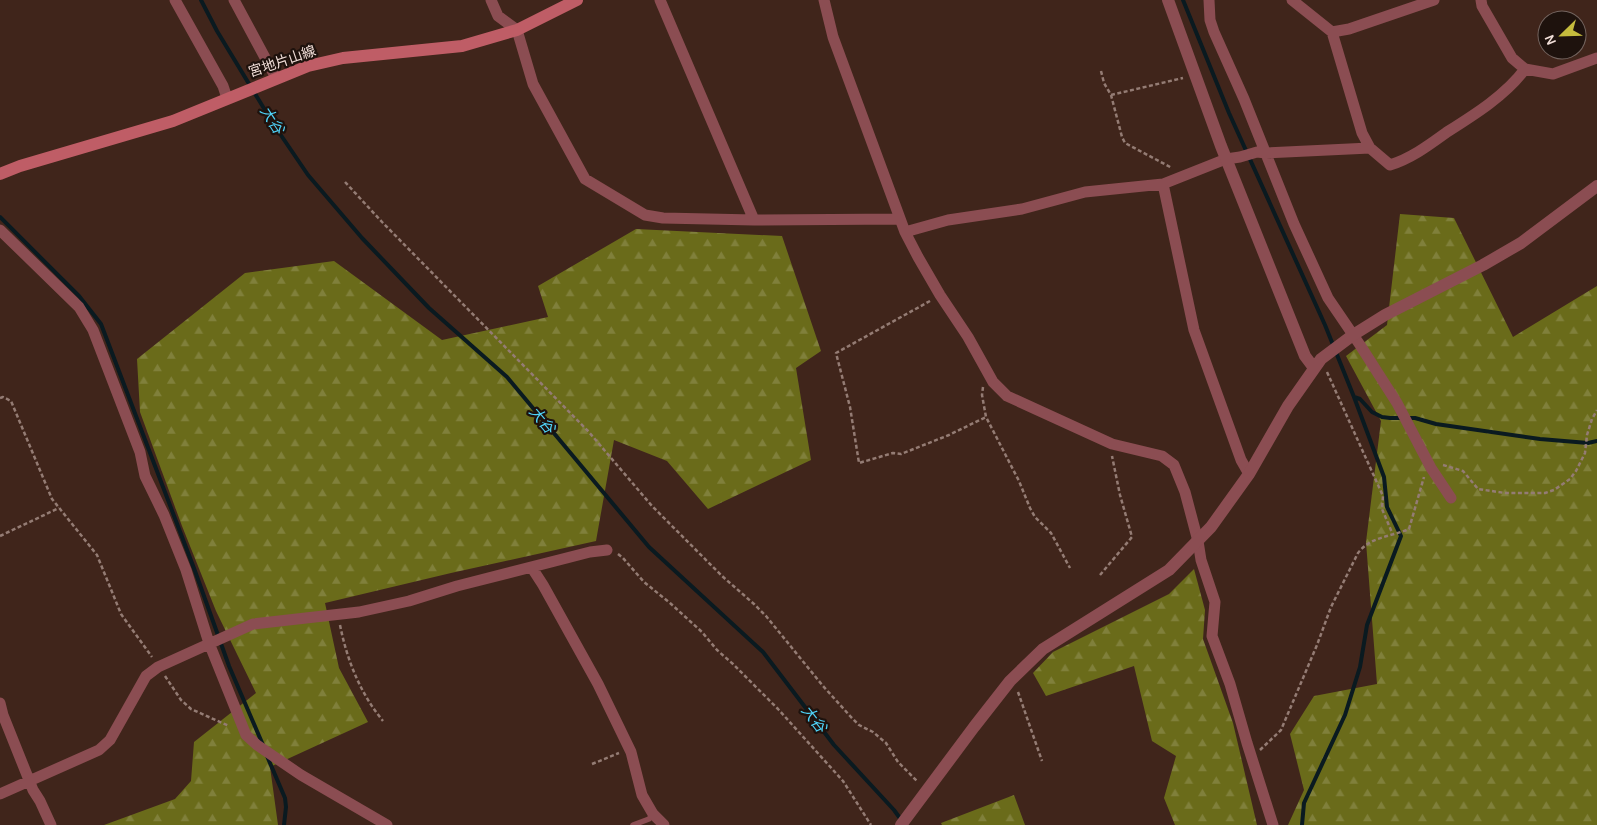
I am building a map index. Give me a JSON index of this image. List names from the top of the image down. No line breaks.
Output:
{"streets":{"main road":["宮地片山線"]},"water":["大谷"],"north":"bottom left"}
